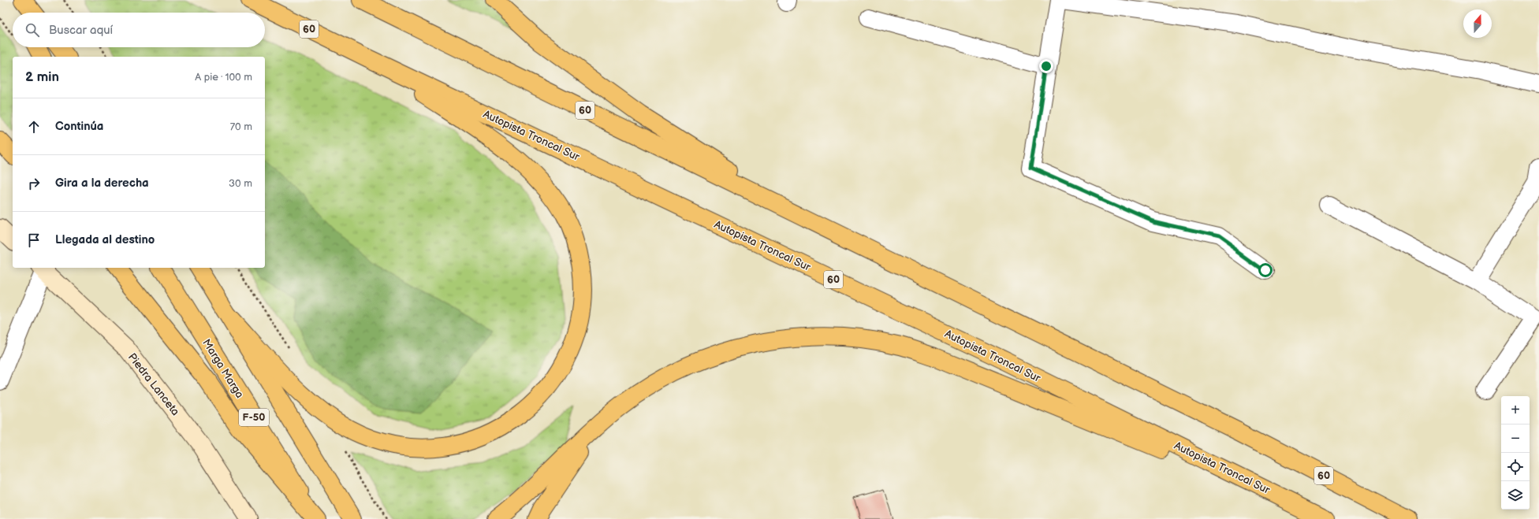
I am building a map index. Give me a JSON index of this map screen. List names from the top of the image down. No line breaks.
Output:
{"streets":{"main road":["60","Autopista Troncal Sur","Marga Marga","F-50"],"street":["Piedra Lanceta"]},"north":"top","page":{"search":"Buscar aquí","heading":["2 min","A pie · 100 m"],"list":[["Continúa","70 m"],["Gira a la derecha","30 m"],"Llegada al destino"],"map_buttons":["+","−"]}}
